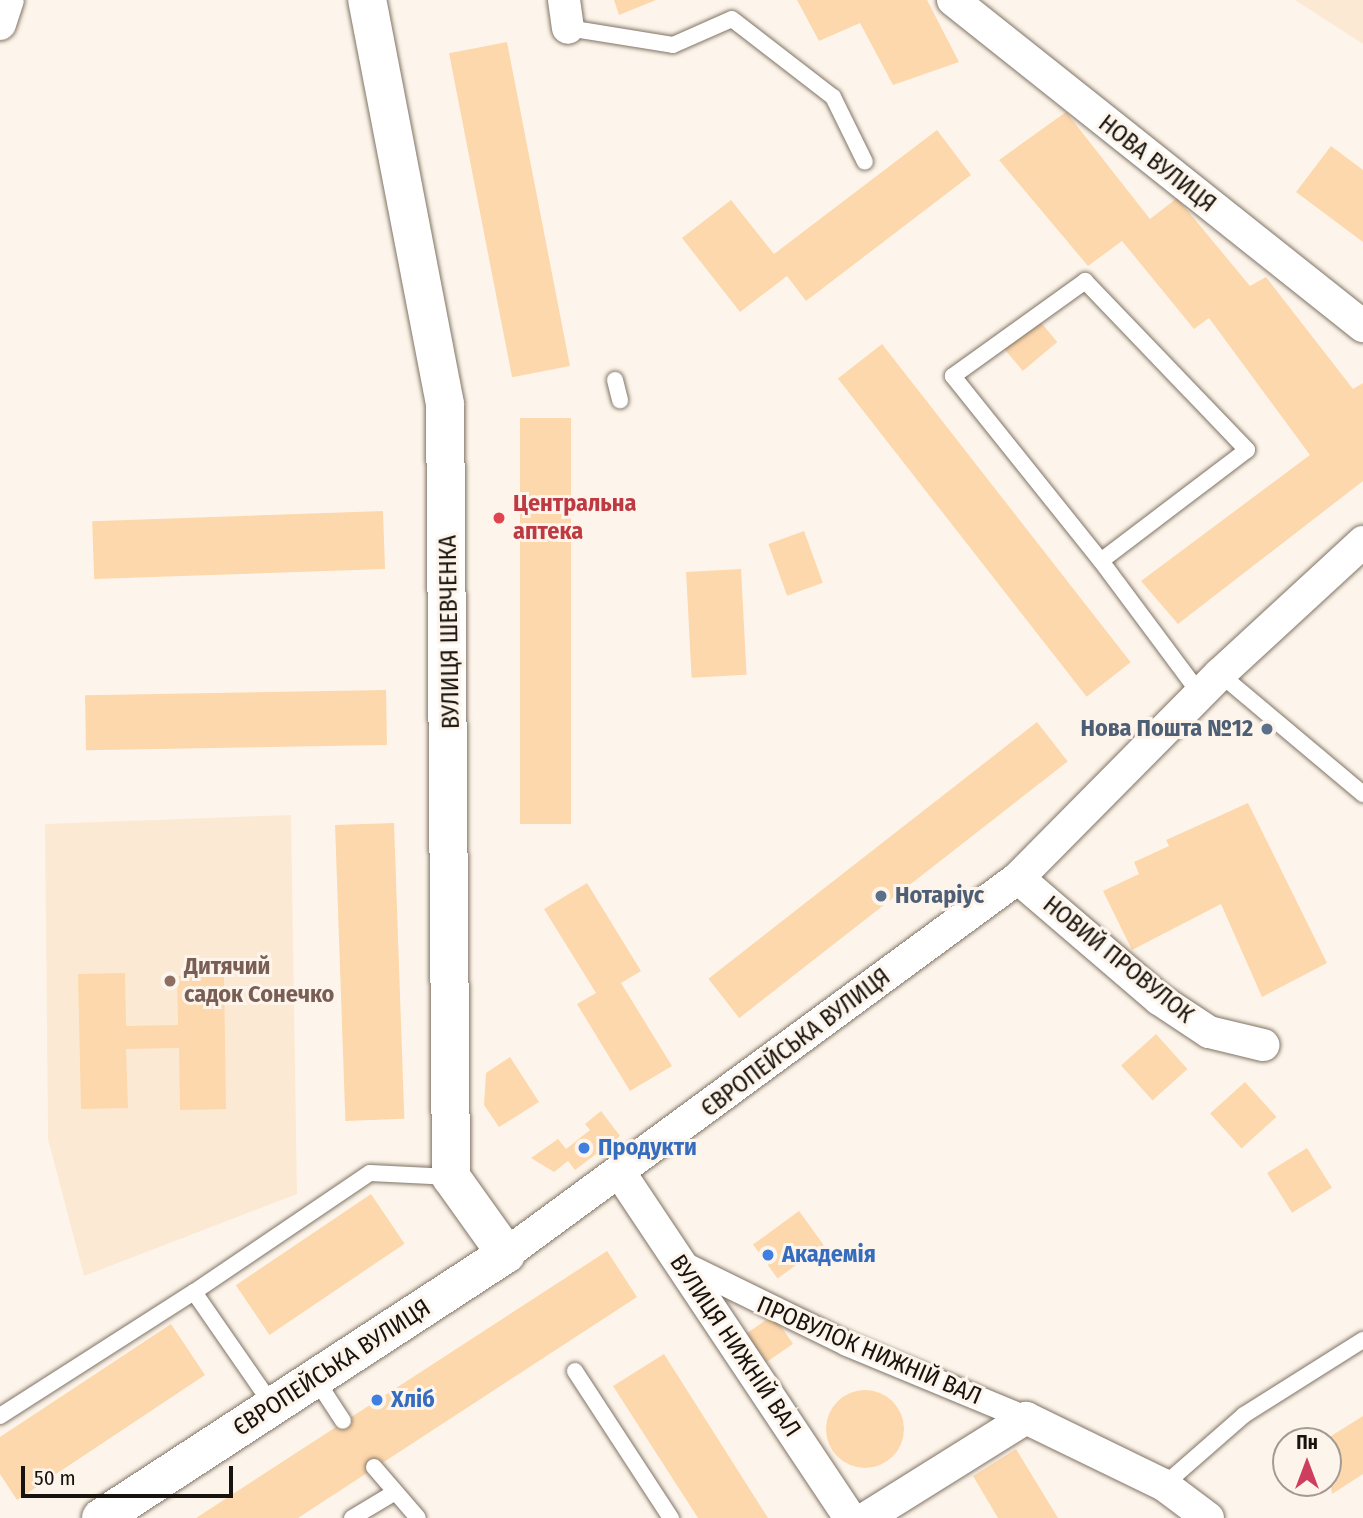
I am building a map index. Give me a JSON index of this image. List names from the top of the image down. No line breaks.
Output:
{"streets":{"main road":["ВУЛИЦЯ ШЕВЧЕНКА","ЄВРОПЕЙСЬКА ВУЛИЦЯ"],"street":["НОВА ВУЛИЦЯ","НОВИЙ ПРОВУЛОК","ВУЛИЦЯ НИЖНІЙ ВАЛ","ПРОВУЛОК НИЖНІЙ ВАЛ"]},"crossings":[["НОВИЙ ПРОВУЛОК","ЄВРОПЕЙСЬКА ВУЛИЦЯ"],["ЄВРОПЕЙСЬКА ВУЛИЦЯ","ВУЛИЦЯ НИЖНІЙ ВАЛ"],["ВУЛИЦЯ НИЖНІЙ ВАЛ","ПРОВУЛОК НИЖНІЙ ВАЛ"]],"places":["Центральна аптека","Нова Пошта №12","Нотаріус","Дитячий садок Сонечко","Продукти","Академія","Хліб"],"scale_bar":"50 m","north":"top"}
